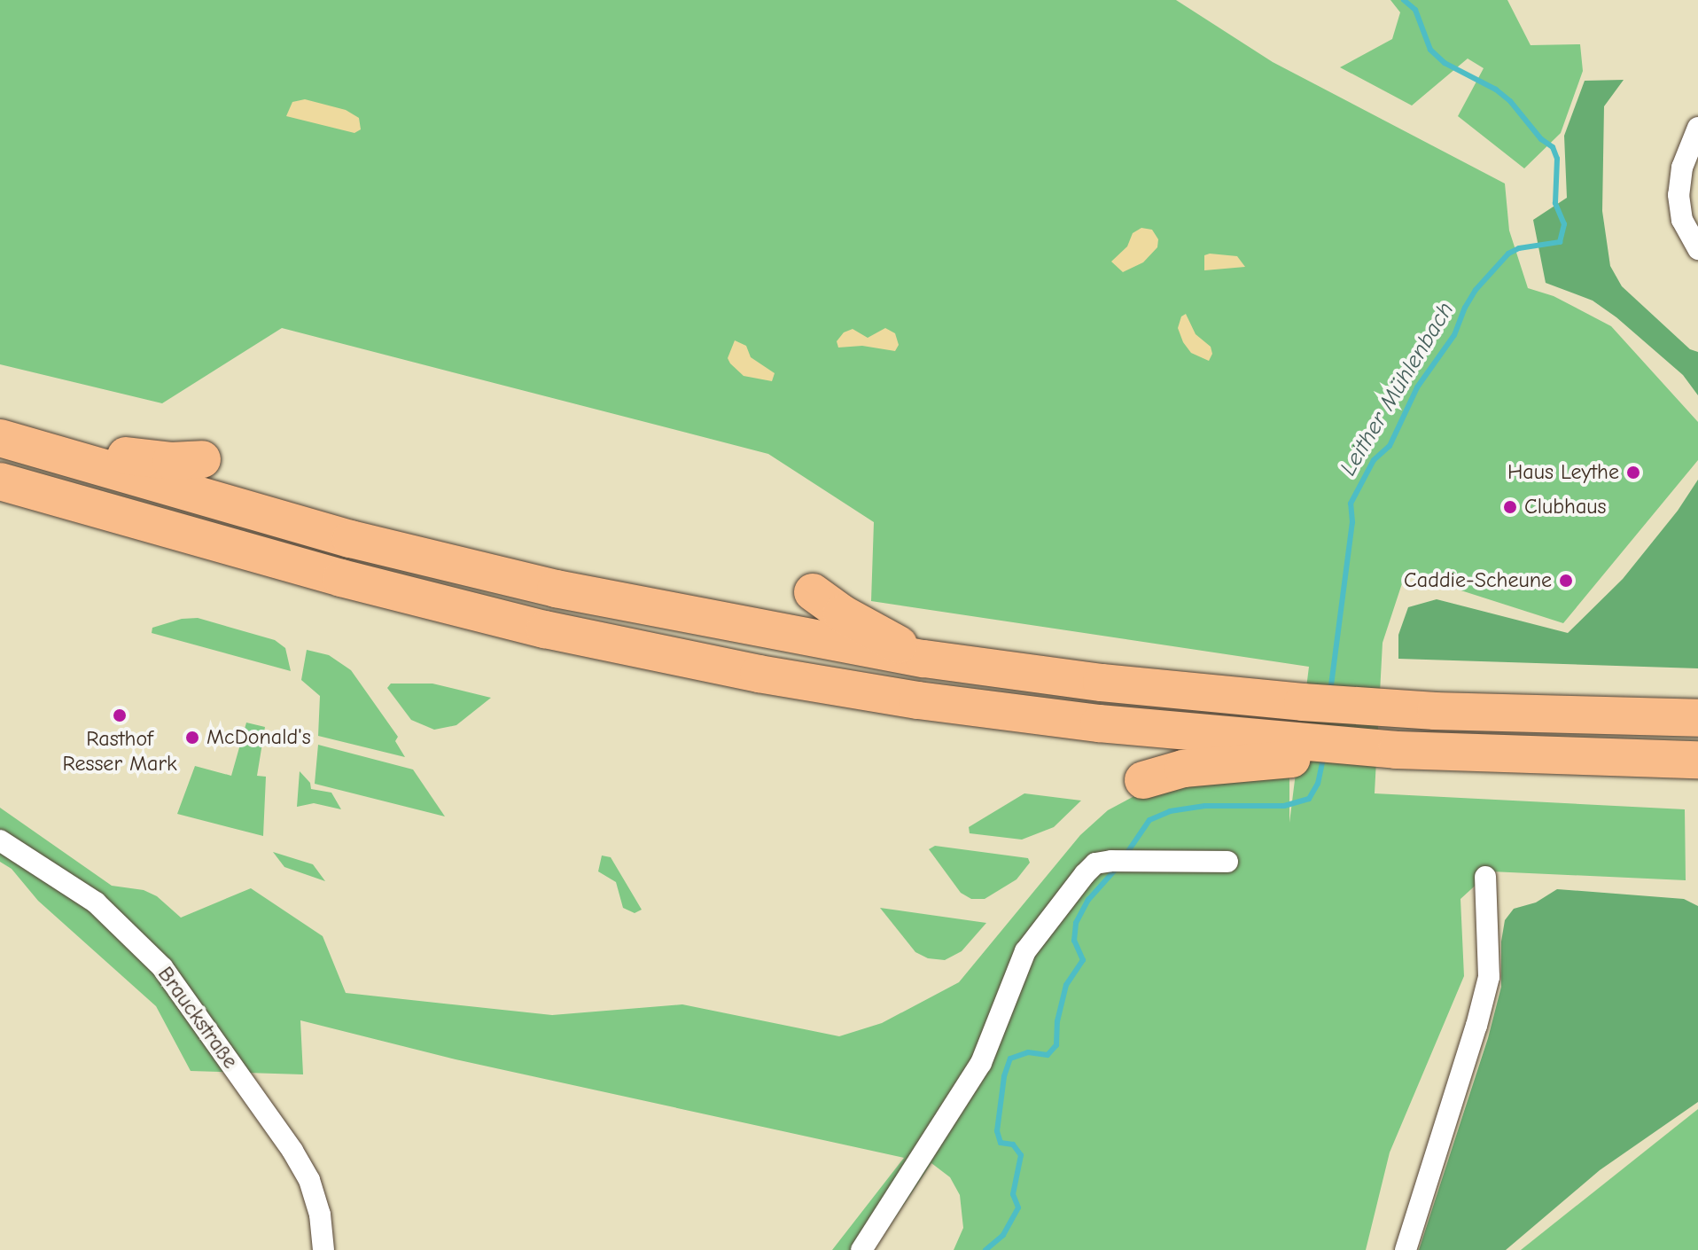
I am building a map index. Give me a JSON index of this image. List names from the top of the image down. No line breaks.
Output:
{"streets":{"street":["Brauckstraße"]},"water":["Leither Mühlenbach"],"places":["Haus Leythe","Clubhaus","Caddie-Scheune","Rasthof Resser Mark","McDonald's"]}
